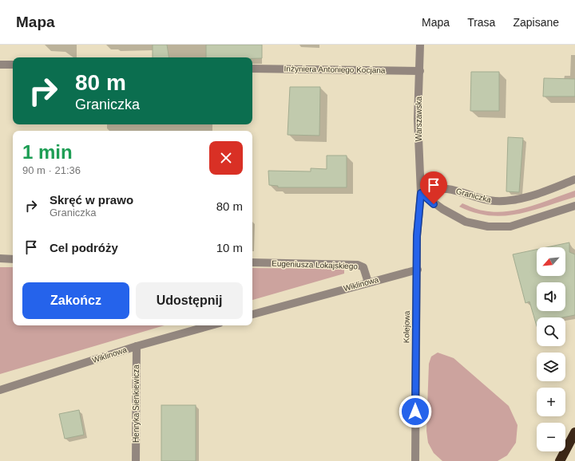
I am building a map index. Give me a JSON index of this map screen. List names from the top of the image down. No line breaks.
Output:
{"streets":{"street":["Inżyniera Antoniego Kocjana","Warszawska","Graniczka","Eugeniusza Lokajskiego","Wiklinowa","Kolejowa","Henryka Sienkiewicza"]},"crossings":[["Inżyniera Antoniego Kocjana","Warszawska"],["Warszawska","Graniczka"],["Warszawska","Kolejowa"],["Graniczka","Kolejowa"],["Eugeniusza Lokajskiego","Wiklinowa"],["Wiklinowa","Kolejowa"],["Wiklinowa","Henryka Sienkiewicza"]],"north":"bottom left","page":{"header":"Mapa","nav":["Mapa","Trasa","Zapisane"],"turn":["80 m","Graniczka"],"heading":["1 min","90 m · 21:36"],"list":[{"name":"Skręć w prawo","note":"Graniczka","value":"80 m"},{"name":"Cel podróży","value":"10 m"}],"map_buttons":["+","−"],"buttons":["Zakończ","Udostępnij"]}}
